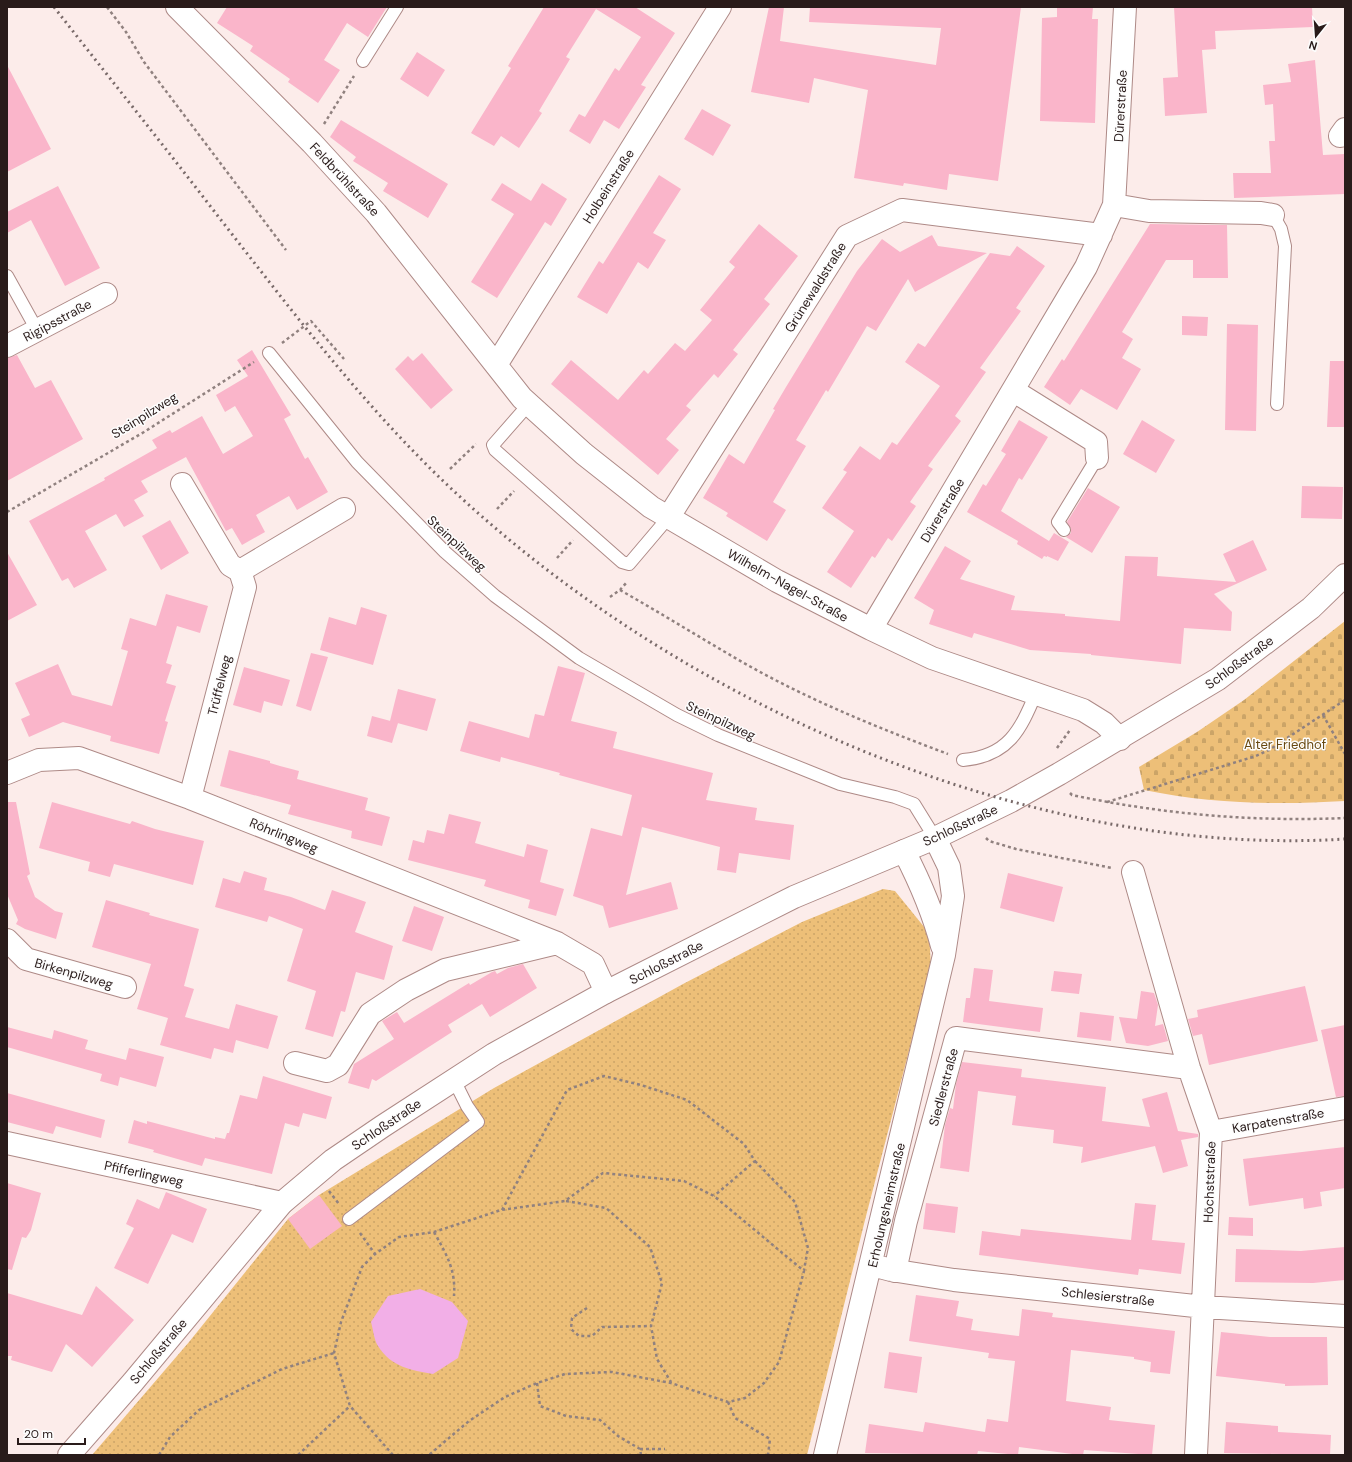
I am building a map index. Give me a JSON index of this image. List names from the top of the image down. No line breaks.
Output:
{"streets":{"street":["Dürerstraße","Feldbrühlstraße","Holbeinstraße","Grünewaldstraße","Rigipsstraße","Wilhelm-Nagel-Straße","Schloßstraße","Trüffelweg","Röhrlingweg","Birkenpilzweg","Siedlerstraße","Karpatenstraße","Pfifferlingweg","Höchststraße","Erholungsheimstraße","Schlesierstraße"],"lane":["Steinpilzweg"]},"crossings":[["Dürerstraße","Grünewaldstraße"],["Dürerstraße","Wilhelm-Nagel-Straße"],["Feldbrühlstraße","Holbeinstraße"],["Feldbrühlstraße","Wilhelm-Nagel-Straße"],["Holbeinstraße","Wilhelm-Nagel-Straße"],["Grünewaldstraße","Wilhelm-Nagel-Straße"],["Steinpilzweg","Schloßstraße"],["Steinpilzweg","Erholungsheimstraße"],["Wilhelm-Nagel-Straße","Schloßstraße"],["Schloßstraße","Röhrlingweg"],["Schloßstraße","Pfifferlingweg"],["Schloßstraße","Erholungsheimstraße"],["Trüffelweg","Röhrlingweg"],["Siedlerstraße","Höchststraße"],["Siedlerstraße","Schlesierstraße"],["Karpatenstraße","Höchststraße"],["Höchststraße","Schlesierstraße"],["Erholungsheimstraße","Schlesierstraße"]],"parks":["Alter Friedhof"],"scale_bar":"20 m","north":"bottom"}
